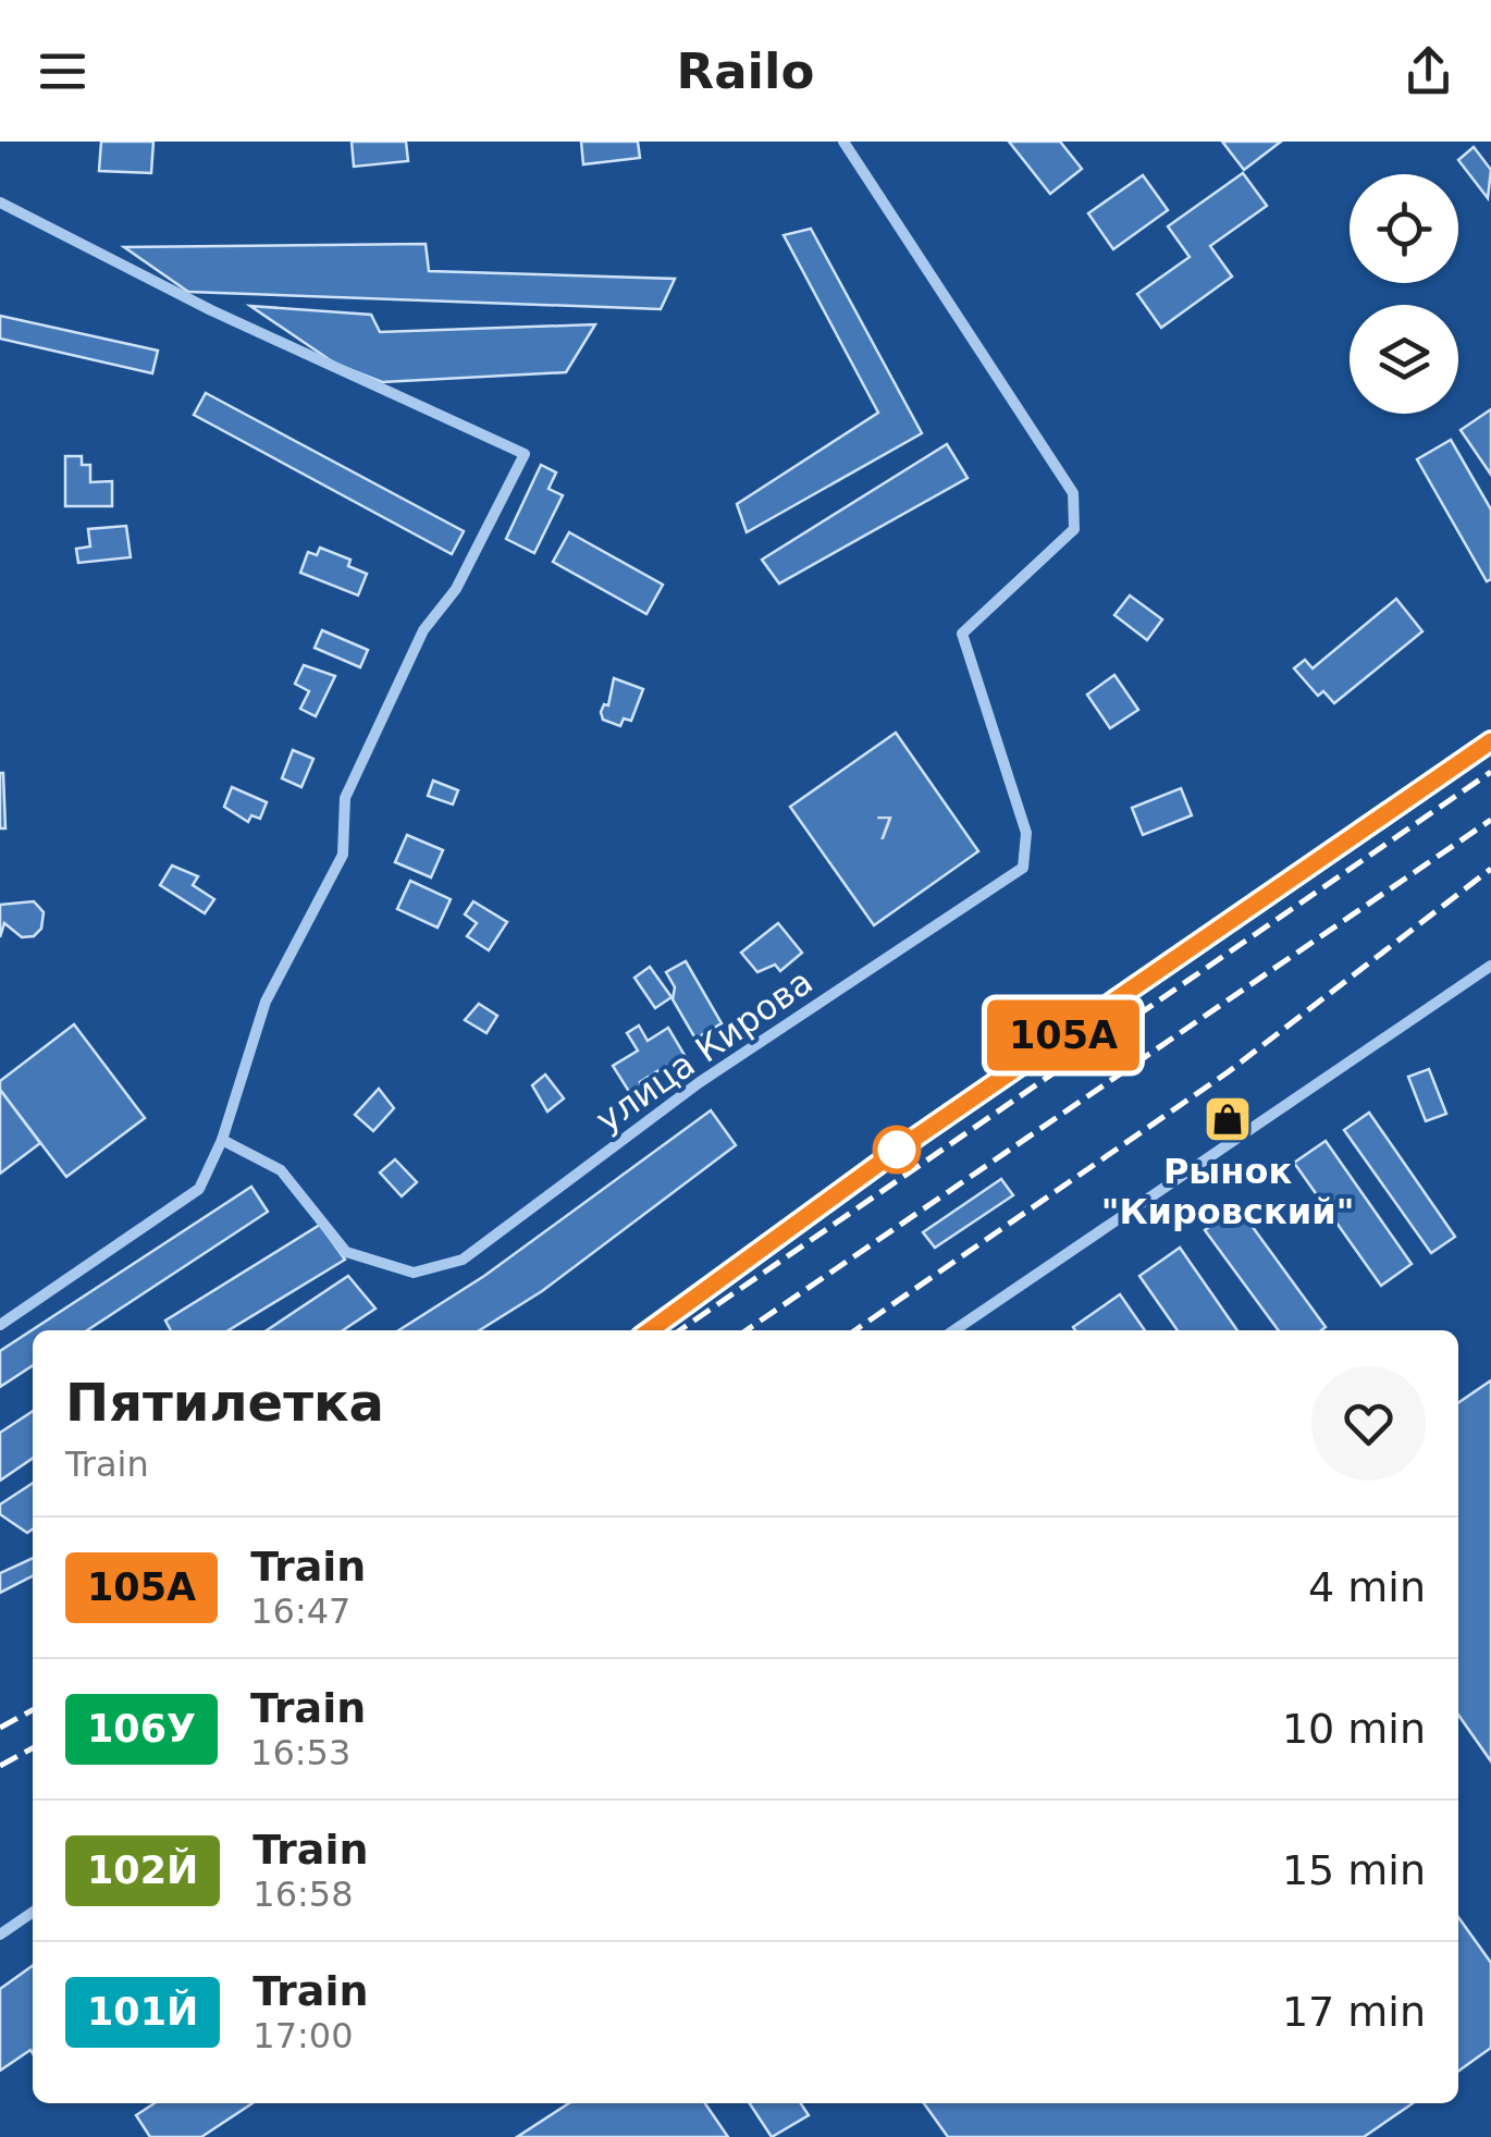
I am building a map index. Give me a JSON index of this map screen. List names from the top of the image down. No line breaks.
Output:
{"streets":{"street":["улица Кирова"]},"places":{"shop":["Рынок \"Кировский\""]},"house_numbers":["7"],"page":{"header":"Railo","on_map":"105А","heading":["Пятилетка","Train"],"list":[{"mark":"105А","name":"Train","note":"16:47","value":"4 min"},{"mark":"106У","name":"Train","note":"16:53","value":"10 min"},{"mark":"102Й","name":"Train","note":"16:58","value":"15 min"},{"mark":"101Й","name":"Train","note":"17:00","value":"17 min"}]}}
